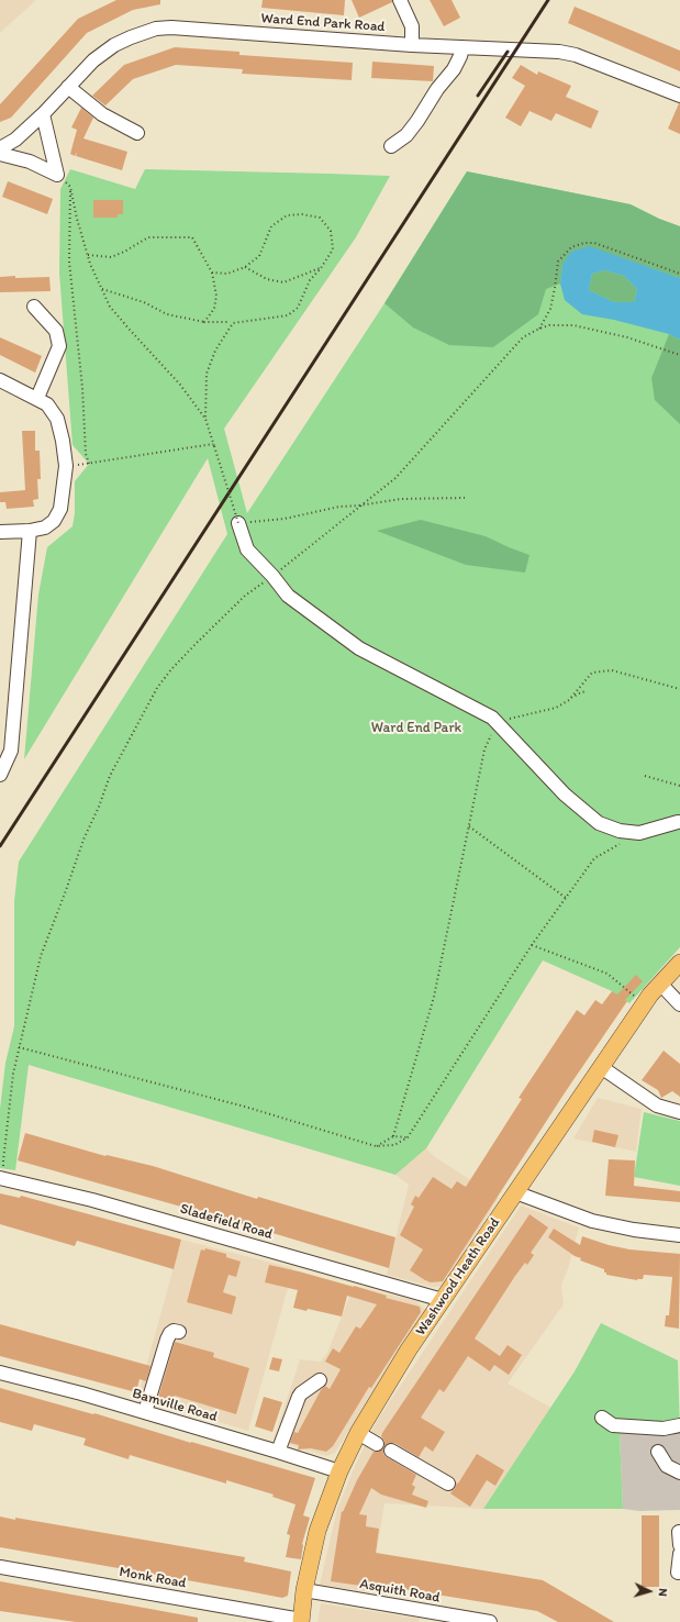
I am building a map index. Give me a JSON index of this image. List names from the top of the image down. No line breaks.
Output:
{"streets":{"main road":["Washwood Heath Road"],"street":["Ward End Park Road","Sladefield Road","Bamville Road","Monk Road","Asquith Road"]},"crossings":[["Sladefield Road","Washwood Heath Road"],["Washwood Heath Road","Bamville Road"],["Washwood Heath Road","Monk Road"],["Washwood Heath Road","Asquith Road"]],"parks":["Ward End Park"],"north":"right"}
